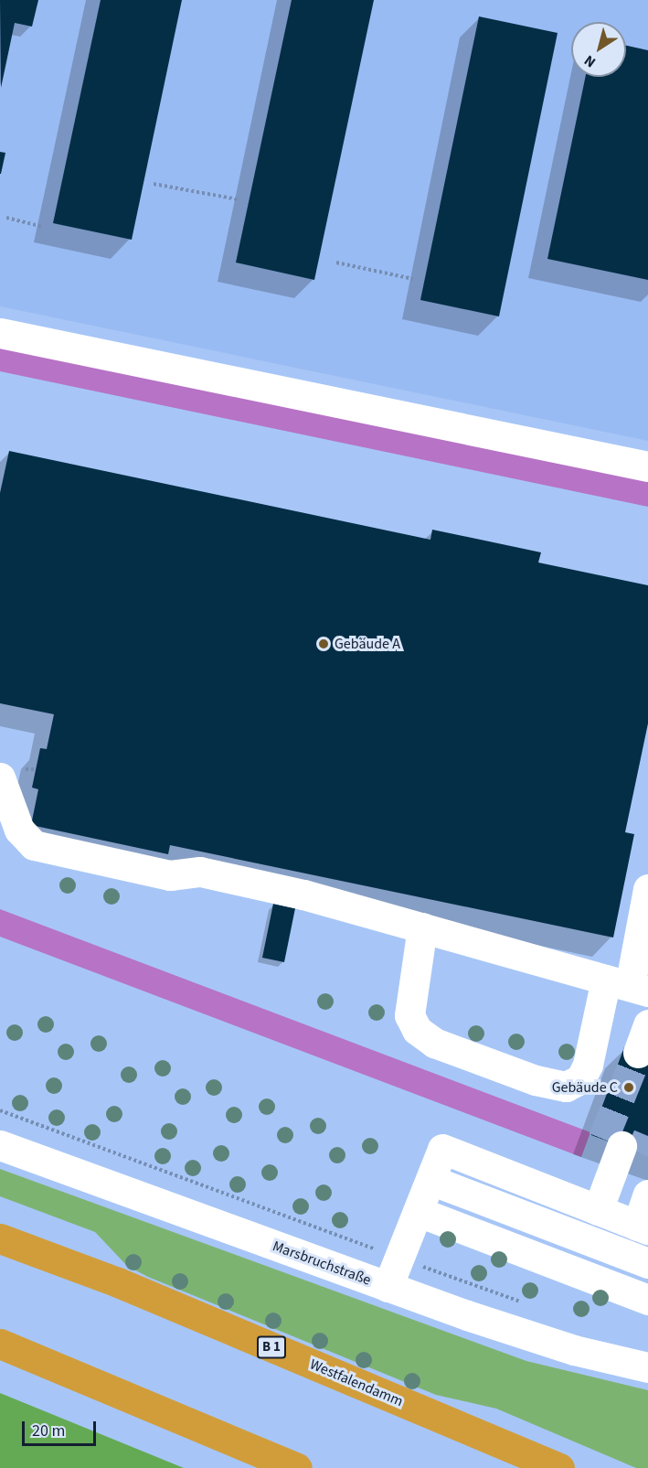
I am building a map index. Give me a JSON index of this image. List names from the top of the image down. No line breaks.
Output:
{"streets":{"highway":["B 1","Westfalendamm"],"street":["Marsbruchstraße"]},"places":["Gebäude A","Gebäude C"],"scale_bar":"20 m","north":"bottom left"}
